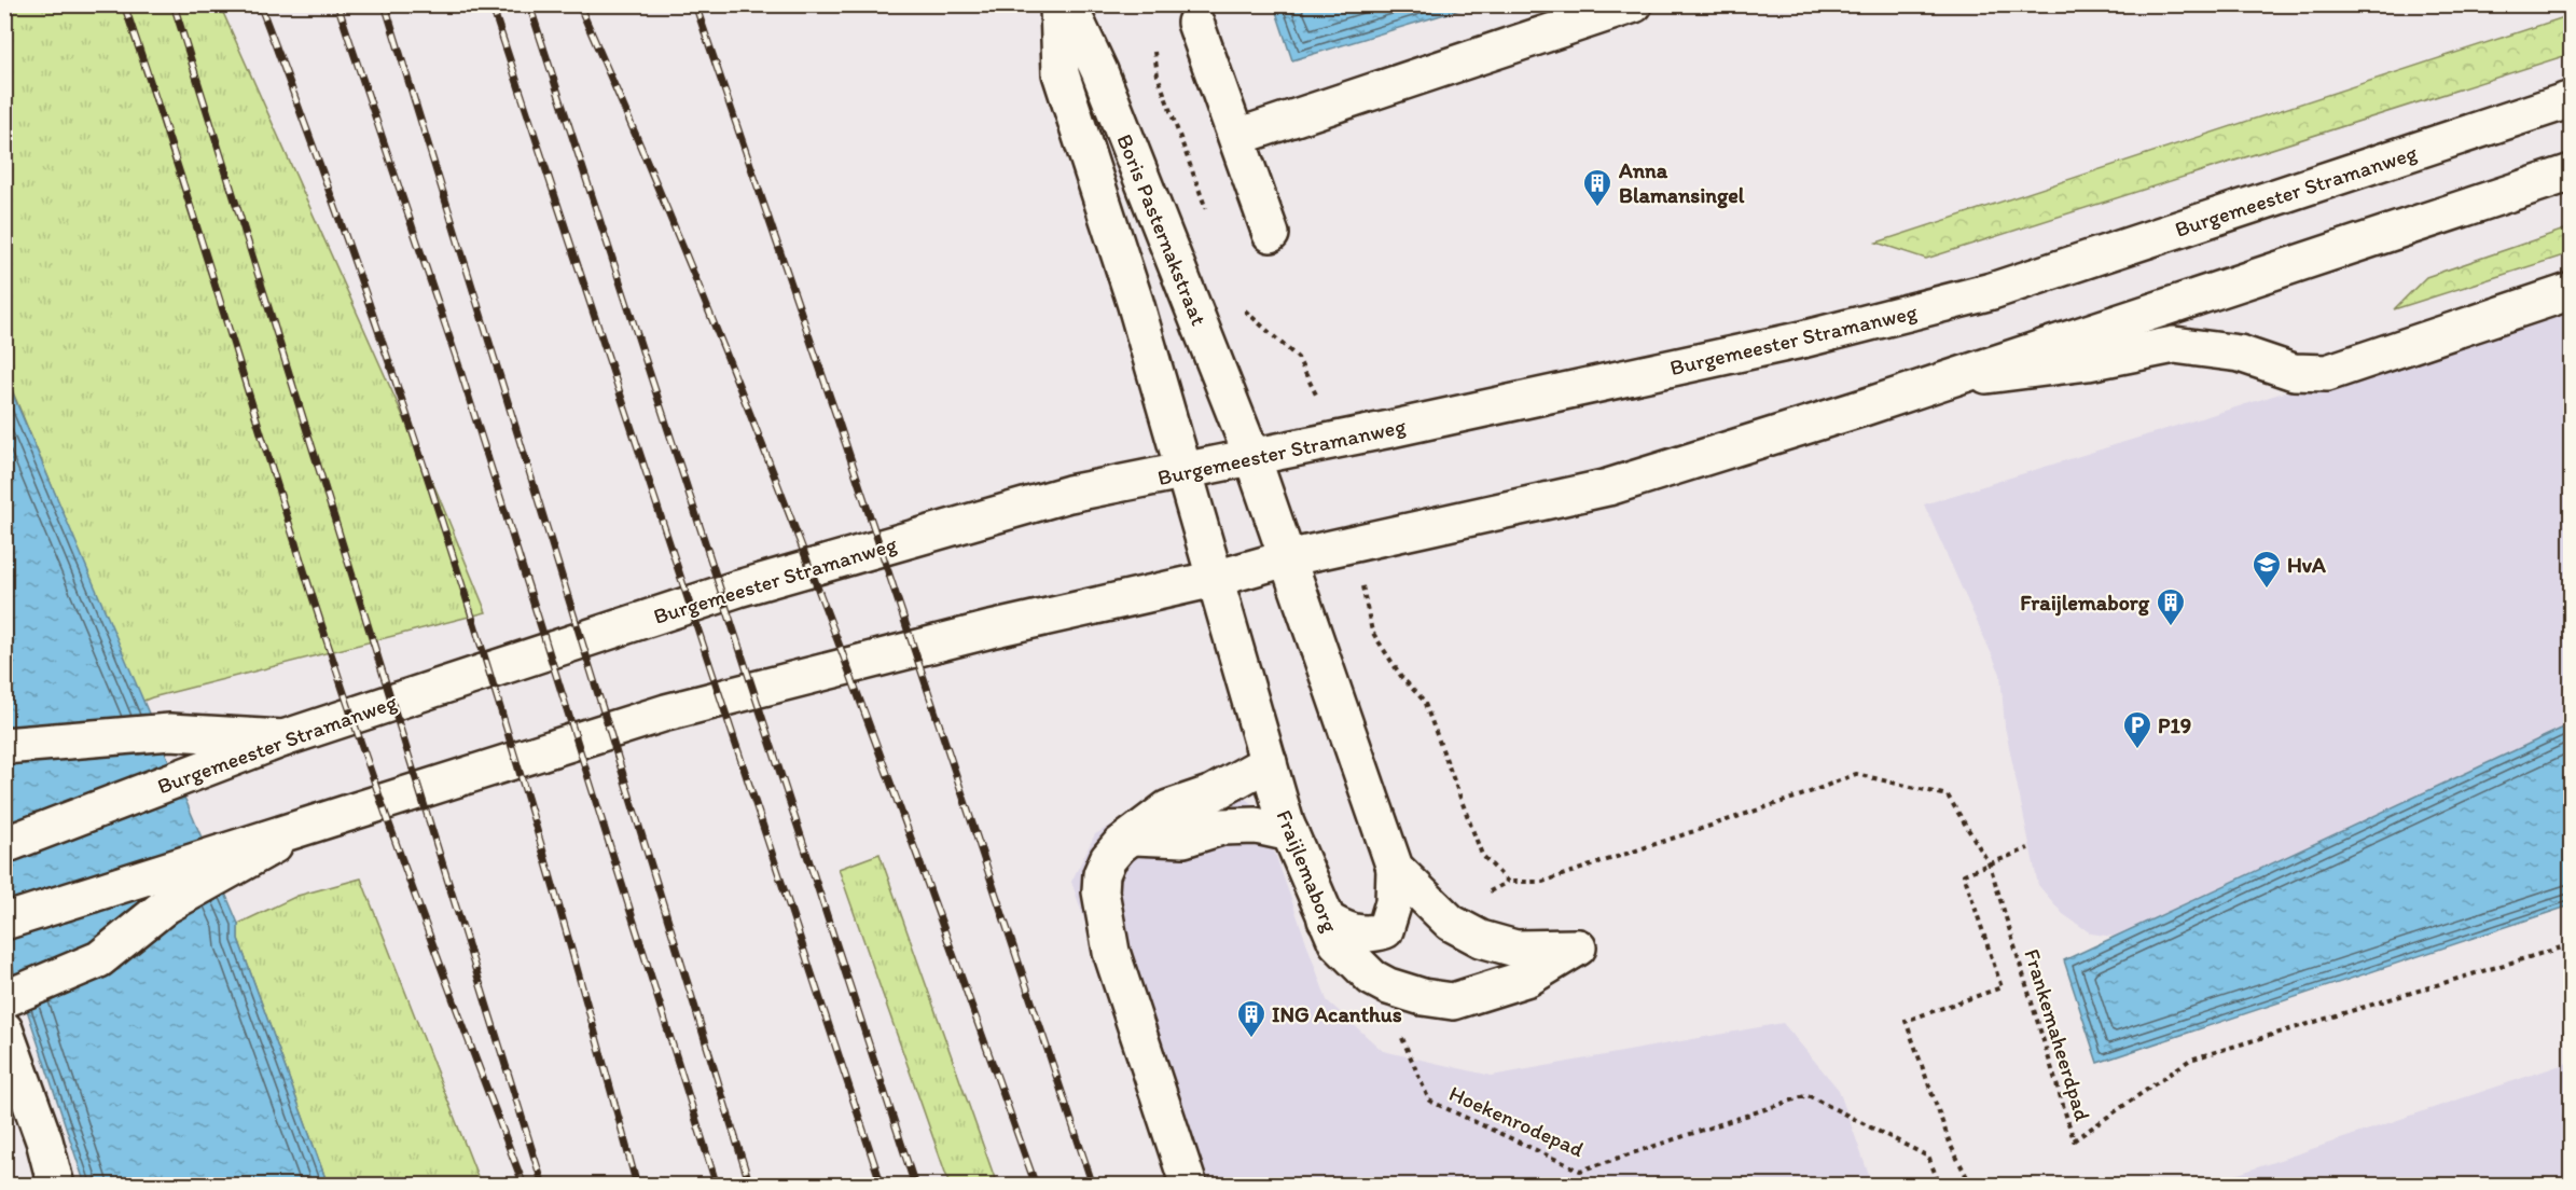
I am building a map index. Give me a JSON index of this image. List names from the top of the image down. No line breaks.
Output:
{"streets":{"main road":["Burgemeester Stramanweg","Boris Pasternakstraat","Fraijlemaborg"],"path":["Frankemaheerdpad","Hoekenrodepad"]},"crossings":[["Burgemeester Stramanweg","Boris Pasternakstraat"],["Boris Pasternakstraat","Fraijlemaborg"],["Fraijlemaborg","Hoekenrodepad"]],"places":{"building":["Anna Blamansingel","Fraijlemaborg","ING Acanthus"],"school or university":["HvA"],"parking":["P19"]}}
